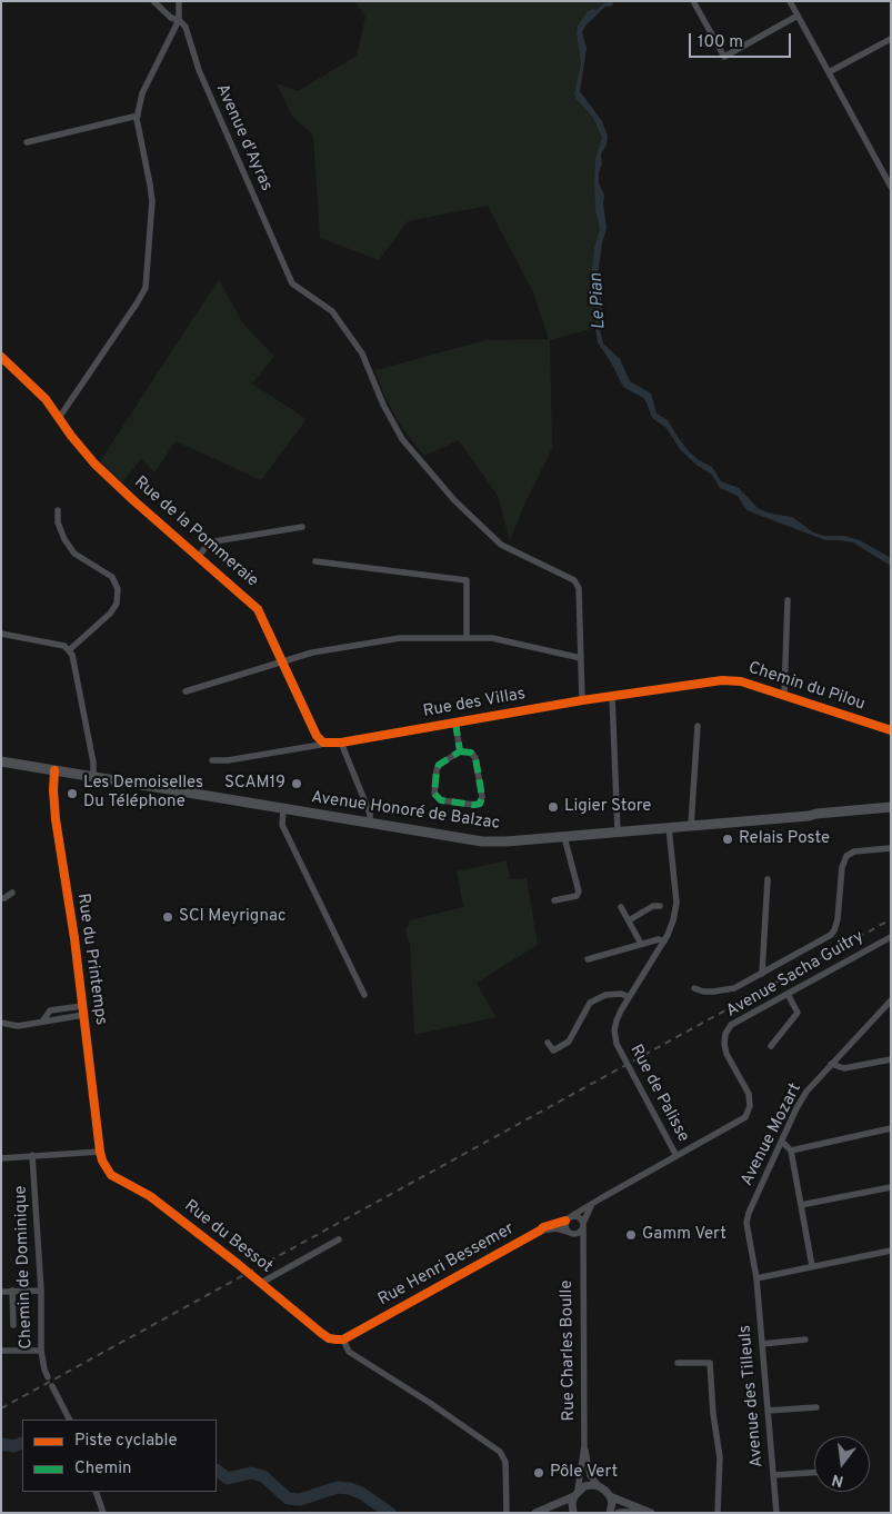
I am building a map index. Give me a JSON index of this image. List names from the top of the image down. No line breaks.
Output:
{"streets":{"main road":["Avenue Honoré de Balzac"],"street":["Avenue d'Ayras","Rue de la Pommeraie","Chemin du Pilou","Rue des Villas","Rue du Printemps","Avenue Sacha Guitry","Rue de Palisse","Avenue Mozart","Rue du Bessot","Rue Henri Bessemer","Chemin de Dominique","Rue Charles Boulle","Avenue des Tilleuls"]},"crossings":[["Chemin du Pilou","Rue des Villas"],["Avenue Honoré de Balzac","Rue du Printemps"],["Avenue Honoré de Balzac","Rue de Palisse"],["Rue du Printemps","Rue du Bessot"],["Avenue Sacha Guitry","Rue Henri Bessemer"],["Rue de Palisse","Rue Henri Bessemer"],["Avenue Mozart","Avenue des Tilleuls"],["Rue du Bessot","Rue Henri Bessemer"],["Rue Henri Bessemer","Rue Charles Boulle"]],"water":["Le Pian"],"places":["SCAM19","Les Demoiselles Du Téléphone","Ligier Store","Relais Poste","SCI Meyrignac","Gamm Vert","Pôle Vert"],"legend":["Piste cyclable","Chemin"],"scale_bar":"100 m","north":"bottom"}
